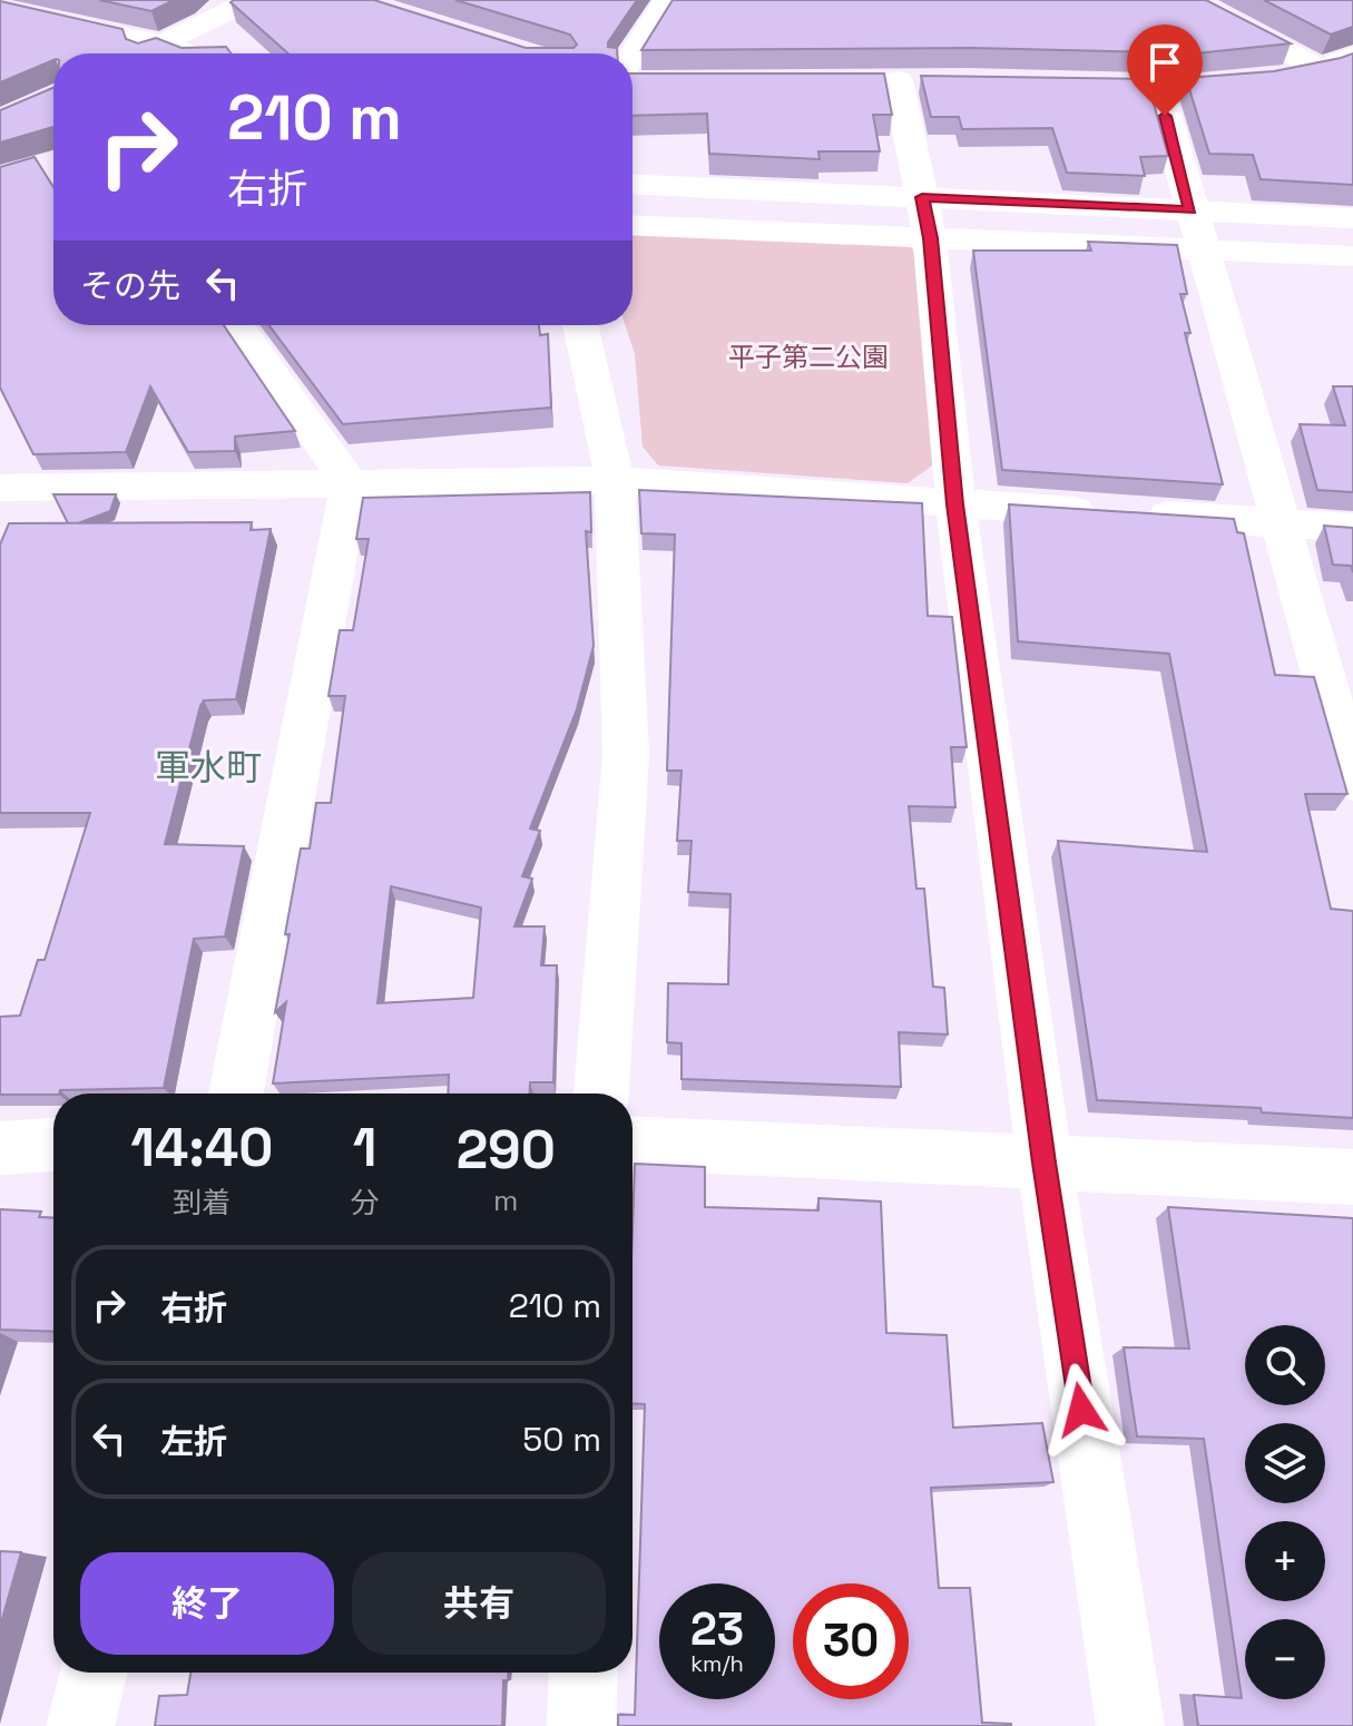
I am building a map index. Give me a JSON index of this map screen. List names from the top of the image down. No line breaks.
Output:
{"districts":["軍水町"],"parks":["平子第二公園"],"page":{"turn":["210 m","右折"],"then":"その先","eta":["14:40","到着","1","分","290","m"],"list":[{"name":"右折","value":"210 m"},{"name":"左折","value":"50 m"}],"map_buttons":["+","−"],"buttons":["終了","共有"],"speed":"23 km/h","limit":"30"}}
